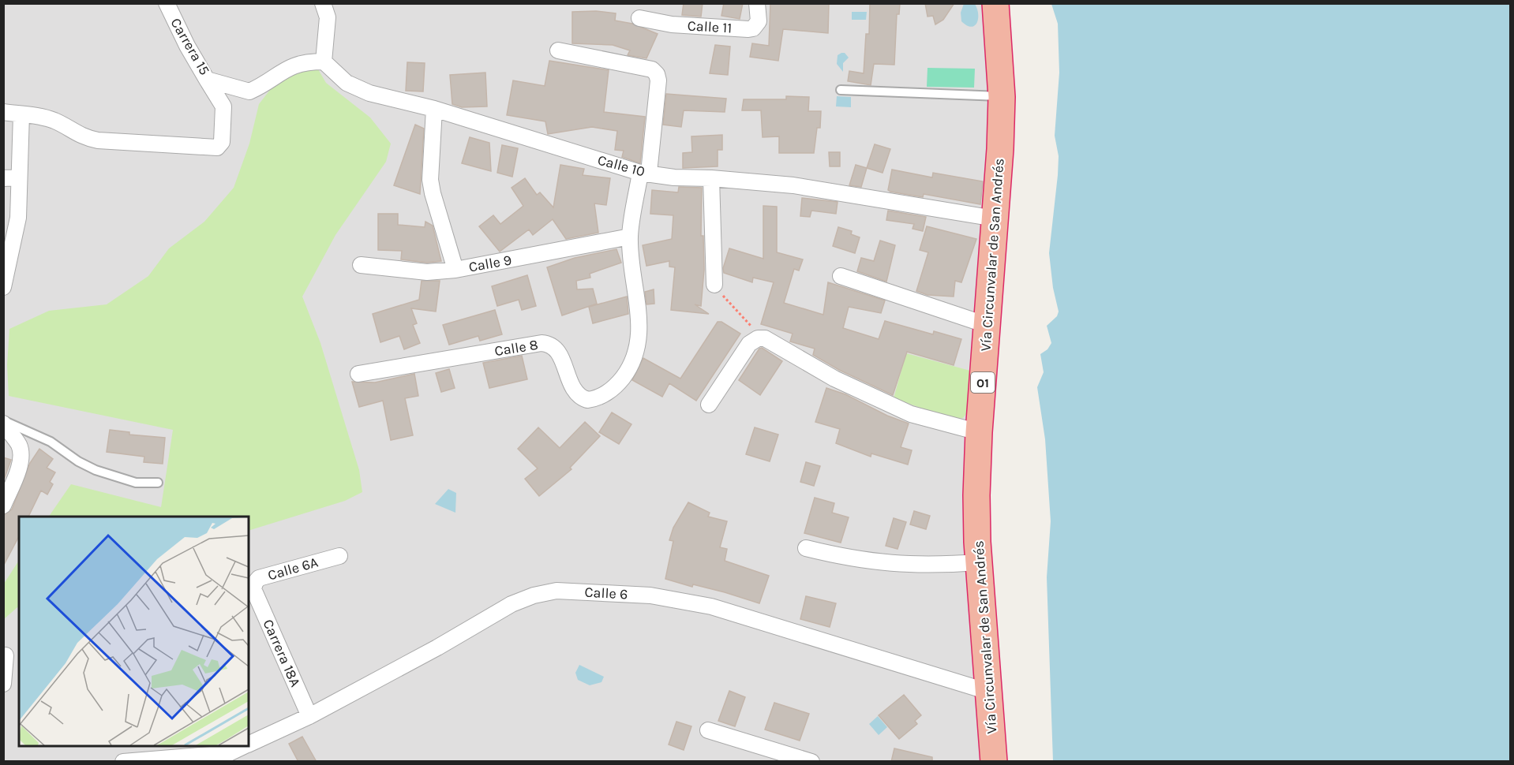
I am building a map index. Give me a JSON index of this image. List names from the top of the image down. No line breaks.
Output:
{"streets":{"highway":["Vía Circunvalar de San Andrés","01"],"street":["Calle 11","Carrera 15","Calle 10","Calle 9","Calle 8","Calle 6A","Calle 6","Carrera 18A"]},"crossings":[["Calle 10","Vía Circunvalar de San Andrés"],["Calle 10","Calle 9"],["Calle 10","Calle 8"],["Vía Circunvalar de San Andrés","Calle 6"],["Calle 9","Calle 8"],["Calle 6A","Carrera 18A"],["Calle 6","Carrera 18A"]]}
